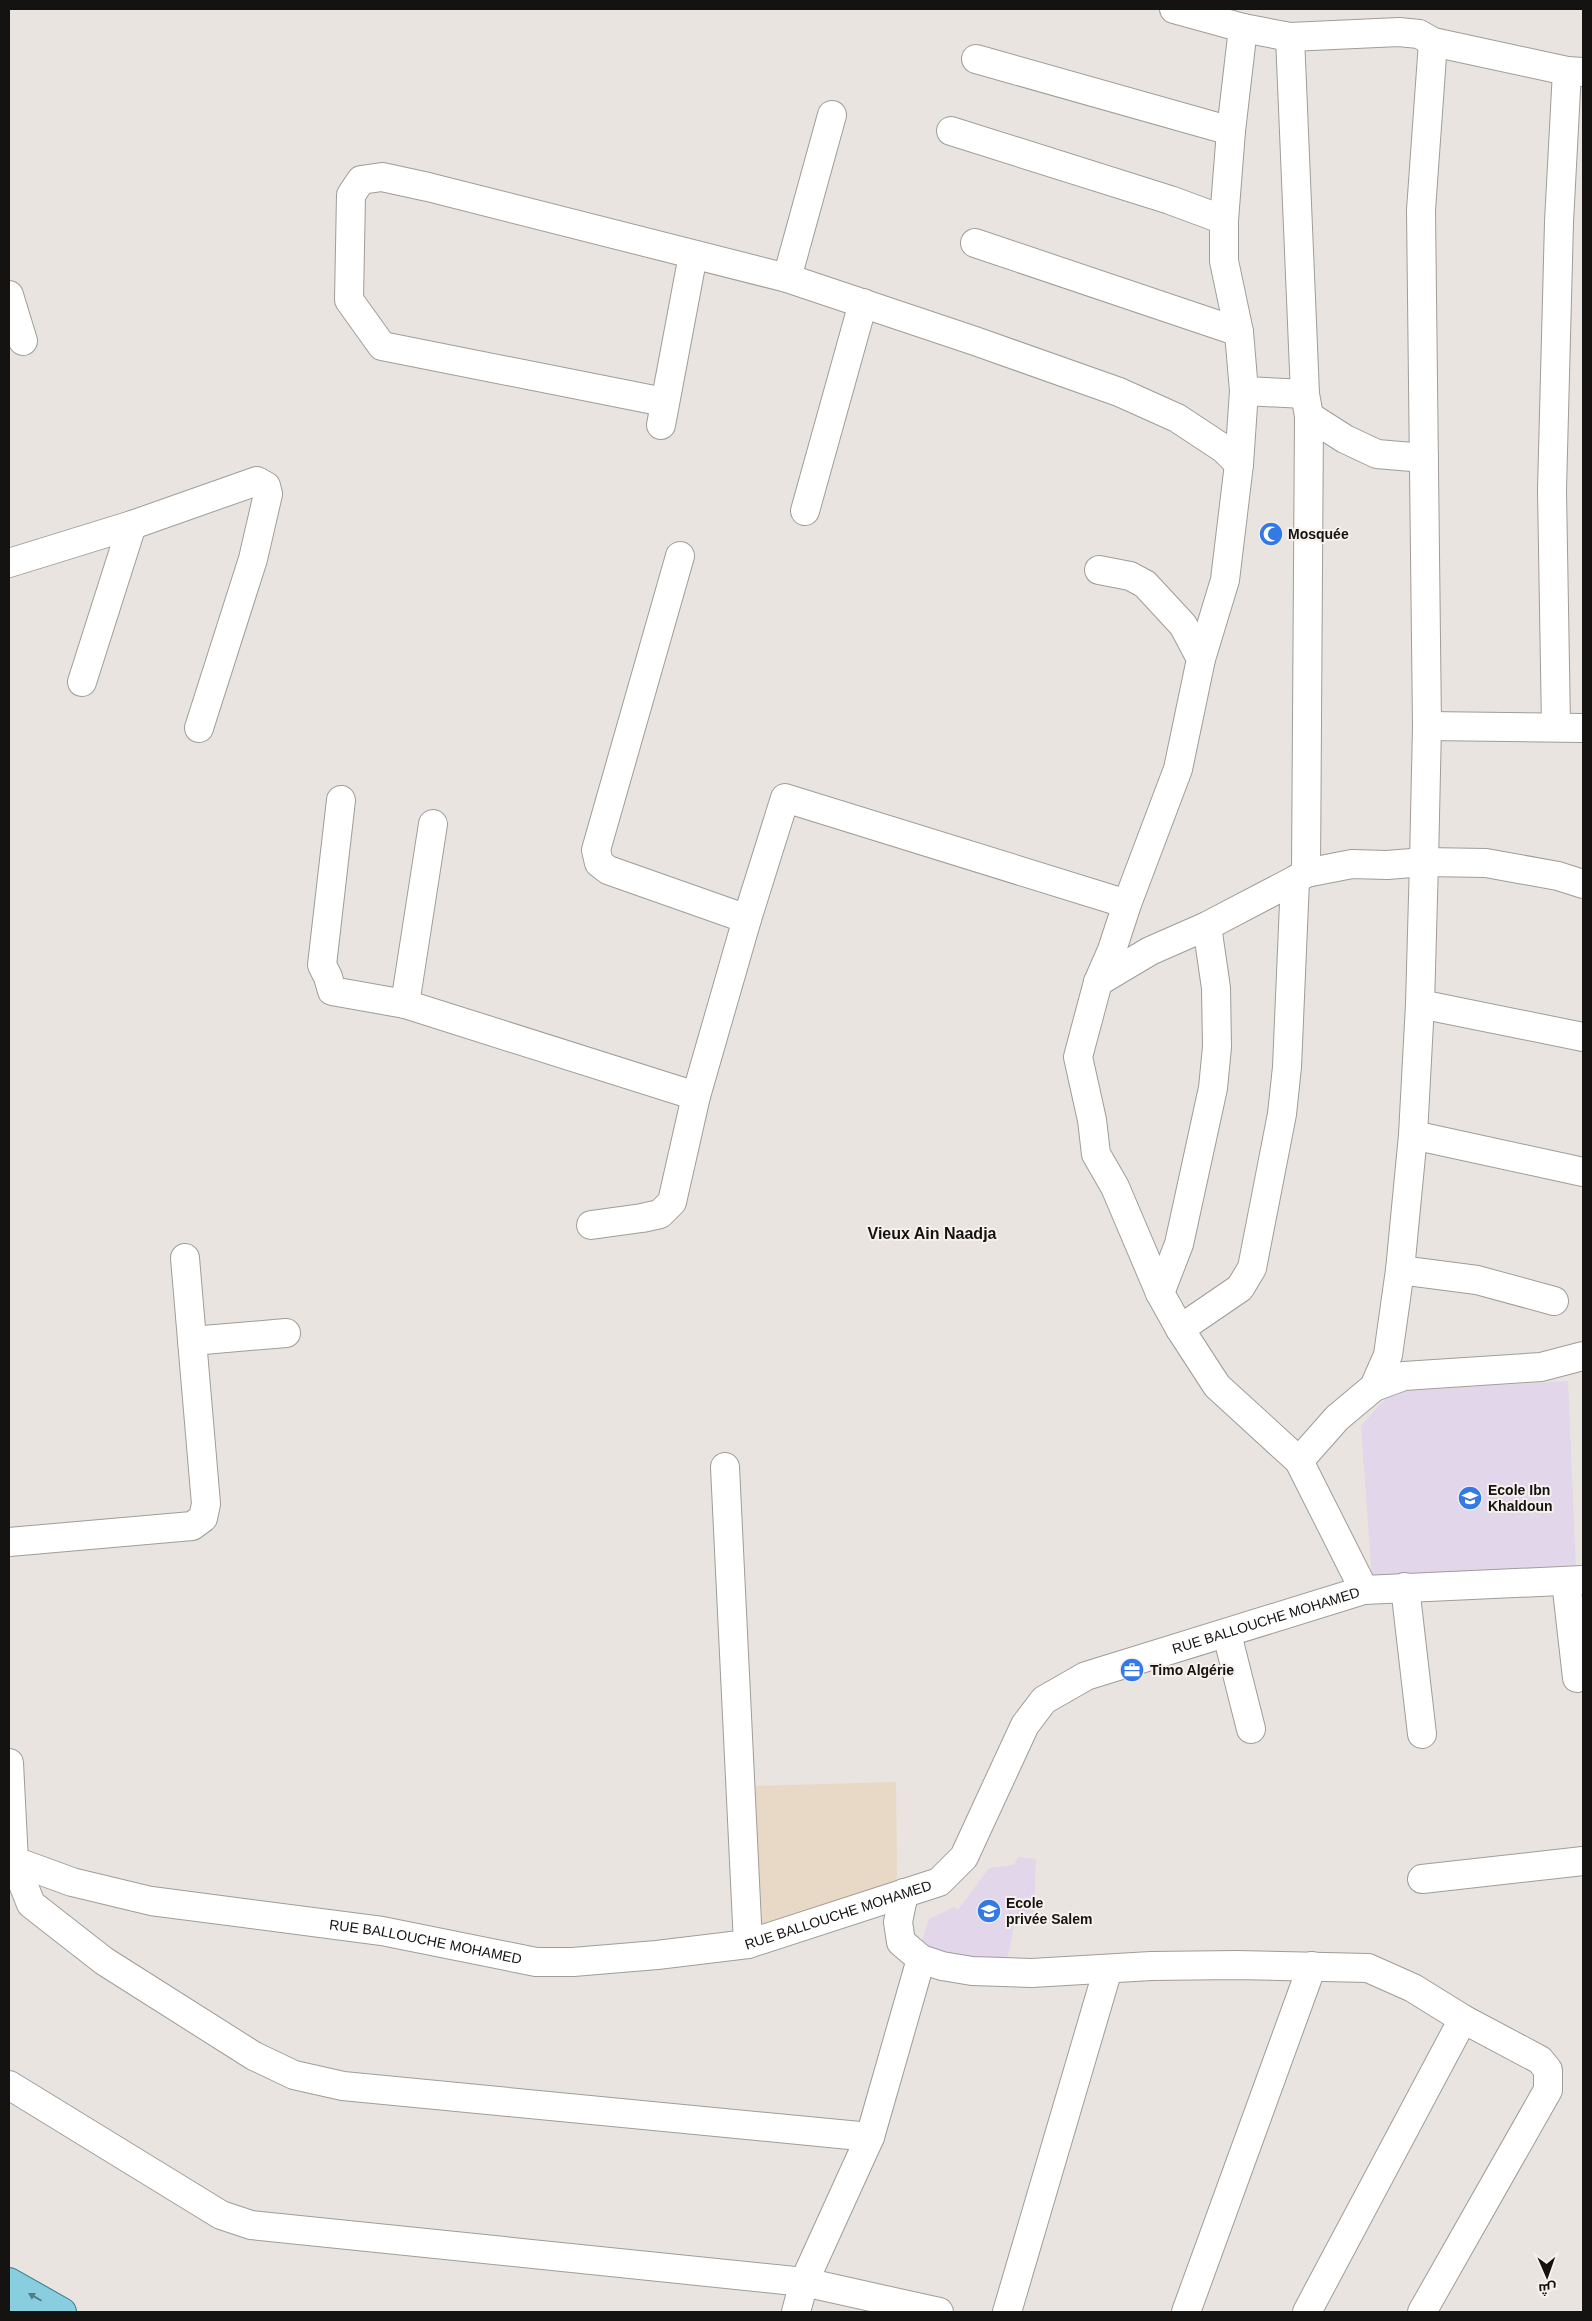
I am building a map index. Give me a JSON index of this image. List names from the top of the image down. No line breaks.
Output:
{"streets":{"street":["RUE BALLOUCHE MOHAMED"]},"districts":["Vieux Ain Naadja"],"places":{"mosque":["Mosquée"],"school or university":["Ecole Ibn Khaldoun","Ecole privée Salem"],"office":["Timo Algérie"]},"north":"bottom"}
